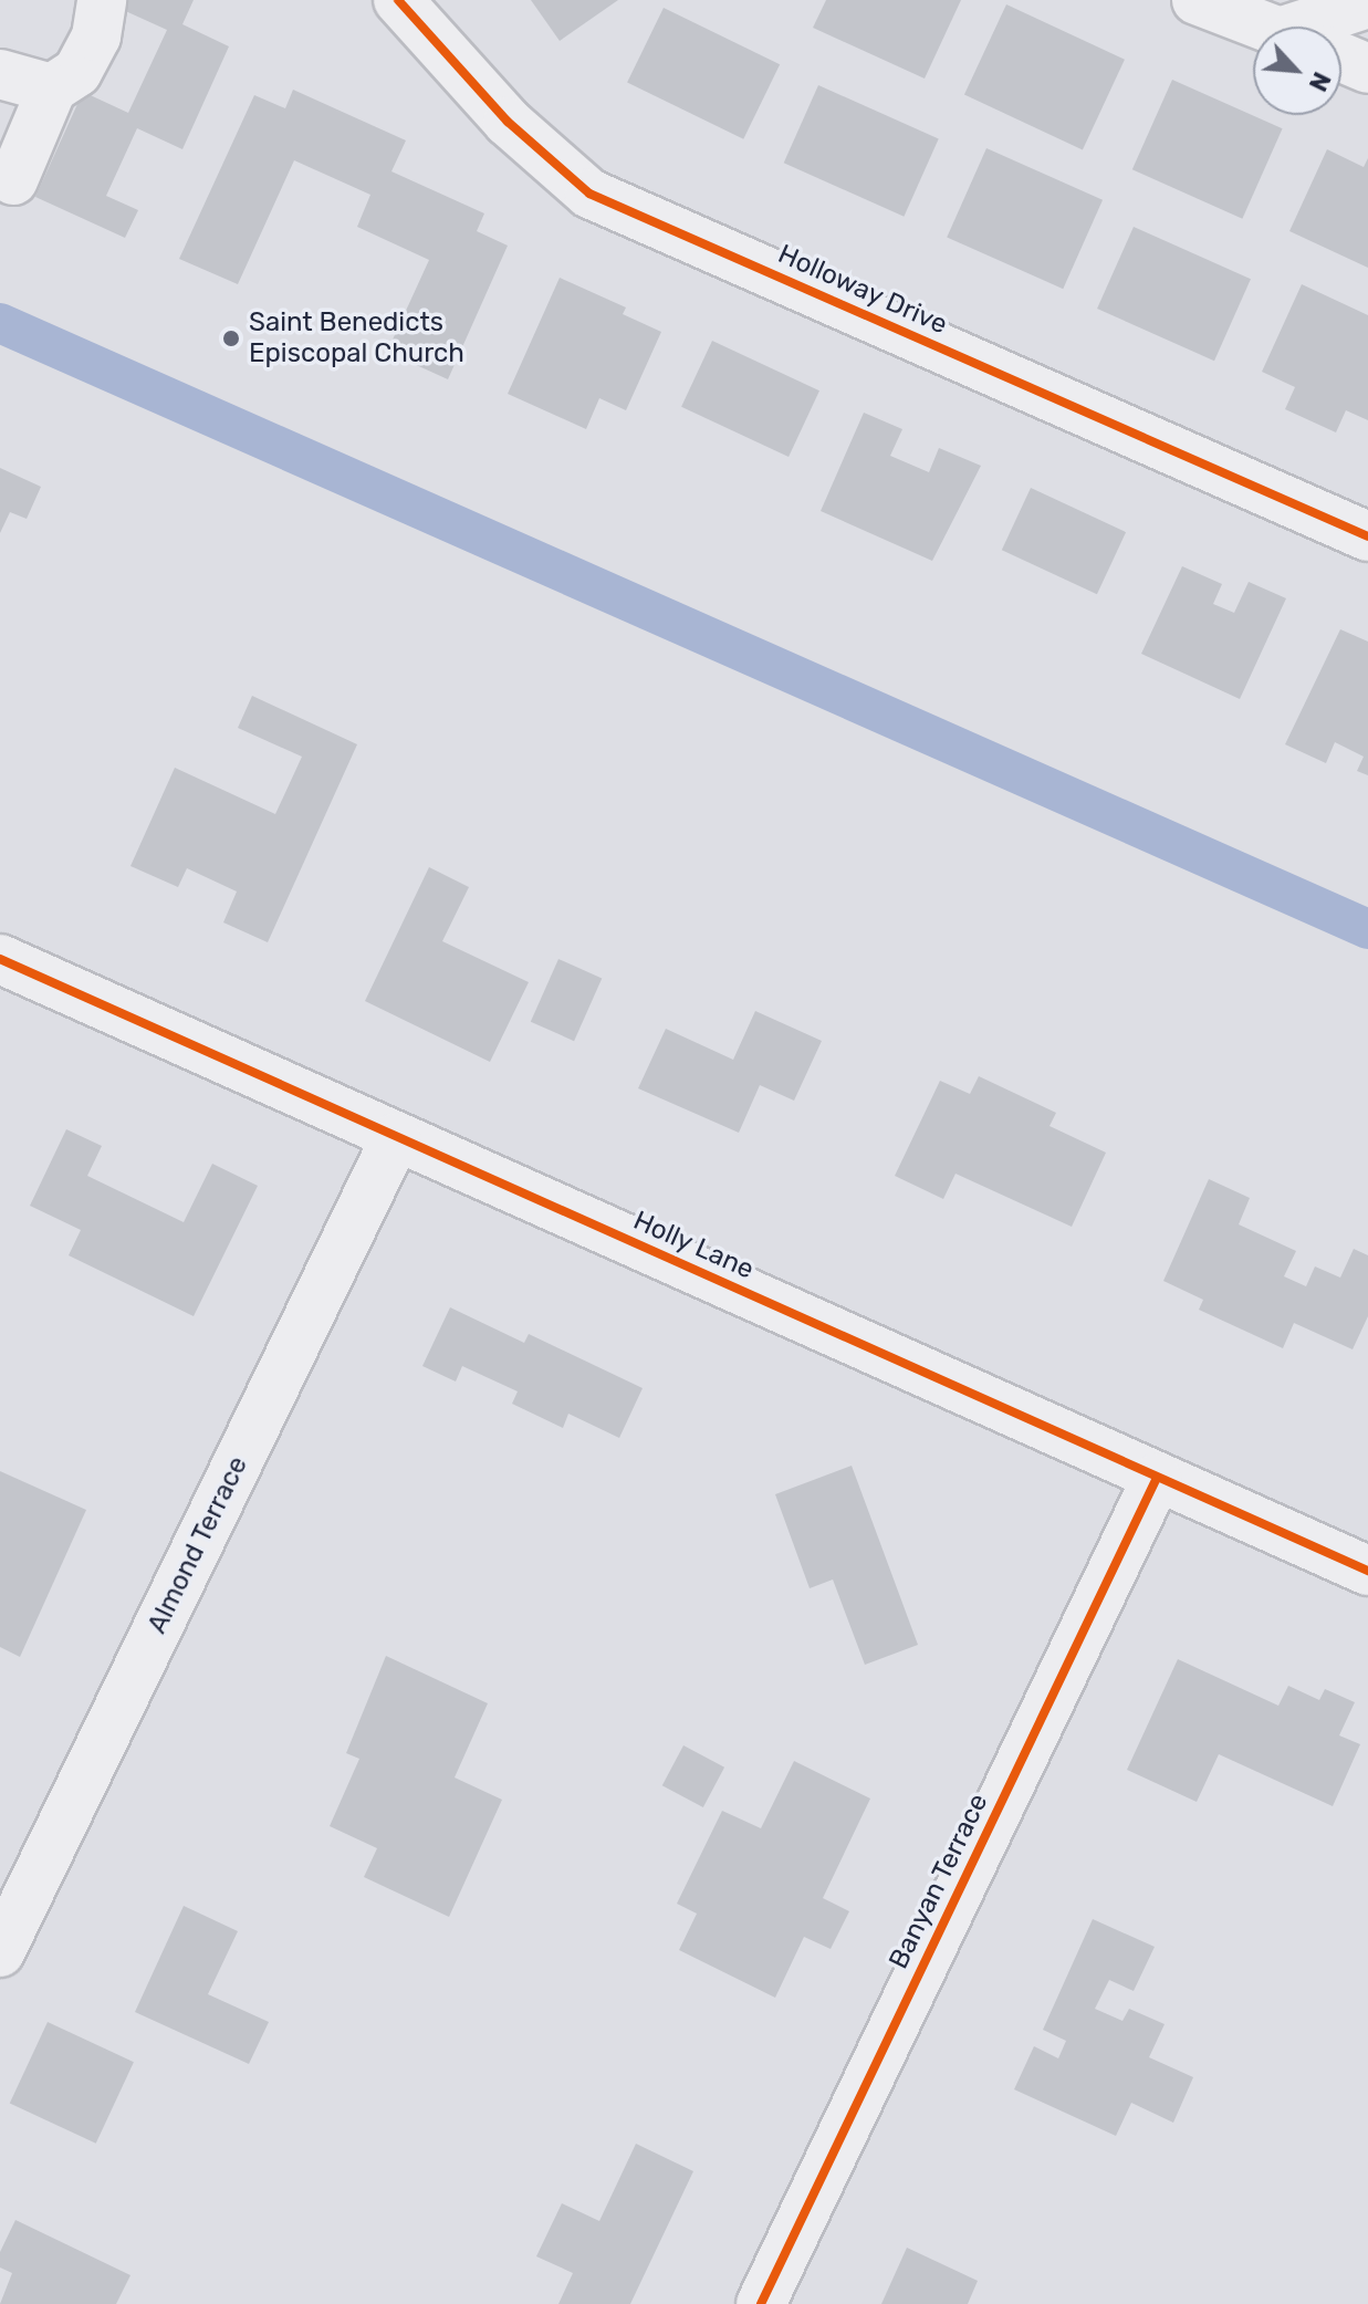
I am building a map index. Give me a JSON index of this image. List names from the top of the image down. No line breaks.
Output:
{"streets":{"street":["Holloway Drive","Holly Lane","Almond Terrace","Banyan Terrace"]},"crossings":[["Holly Lane","Almond Terrace"],["Holly Lane","Banyan Terrace"]],"places":["Saint Benedicts Episcopal Church"],"north":"bottom right"}
